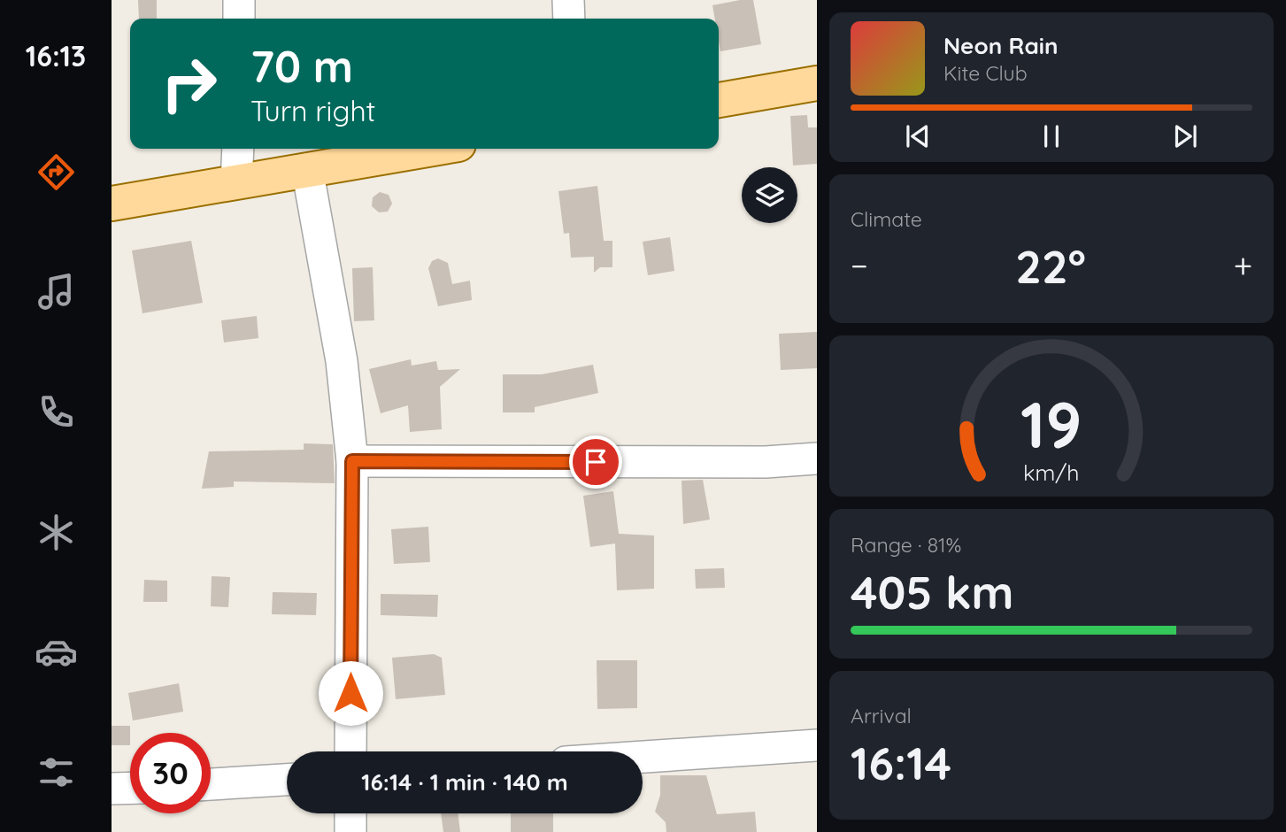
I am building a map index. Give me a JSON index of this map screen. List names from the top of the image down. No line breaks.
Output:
{"page":{"tabs":"16:13","turn":["70 m","Turn right"],"song":["Neon Rain","Kite Club"],"tile":["Climate",["Range · 81%","405 km"],["Arrival","16:14"]],"heat":["−","22°","+"],"limit":"30","trip":"16:14 · 1 min · 140 m","gauge":["19","km/h"]}}
